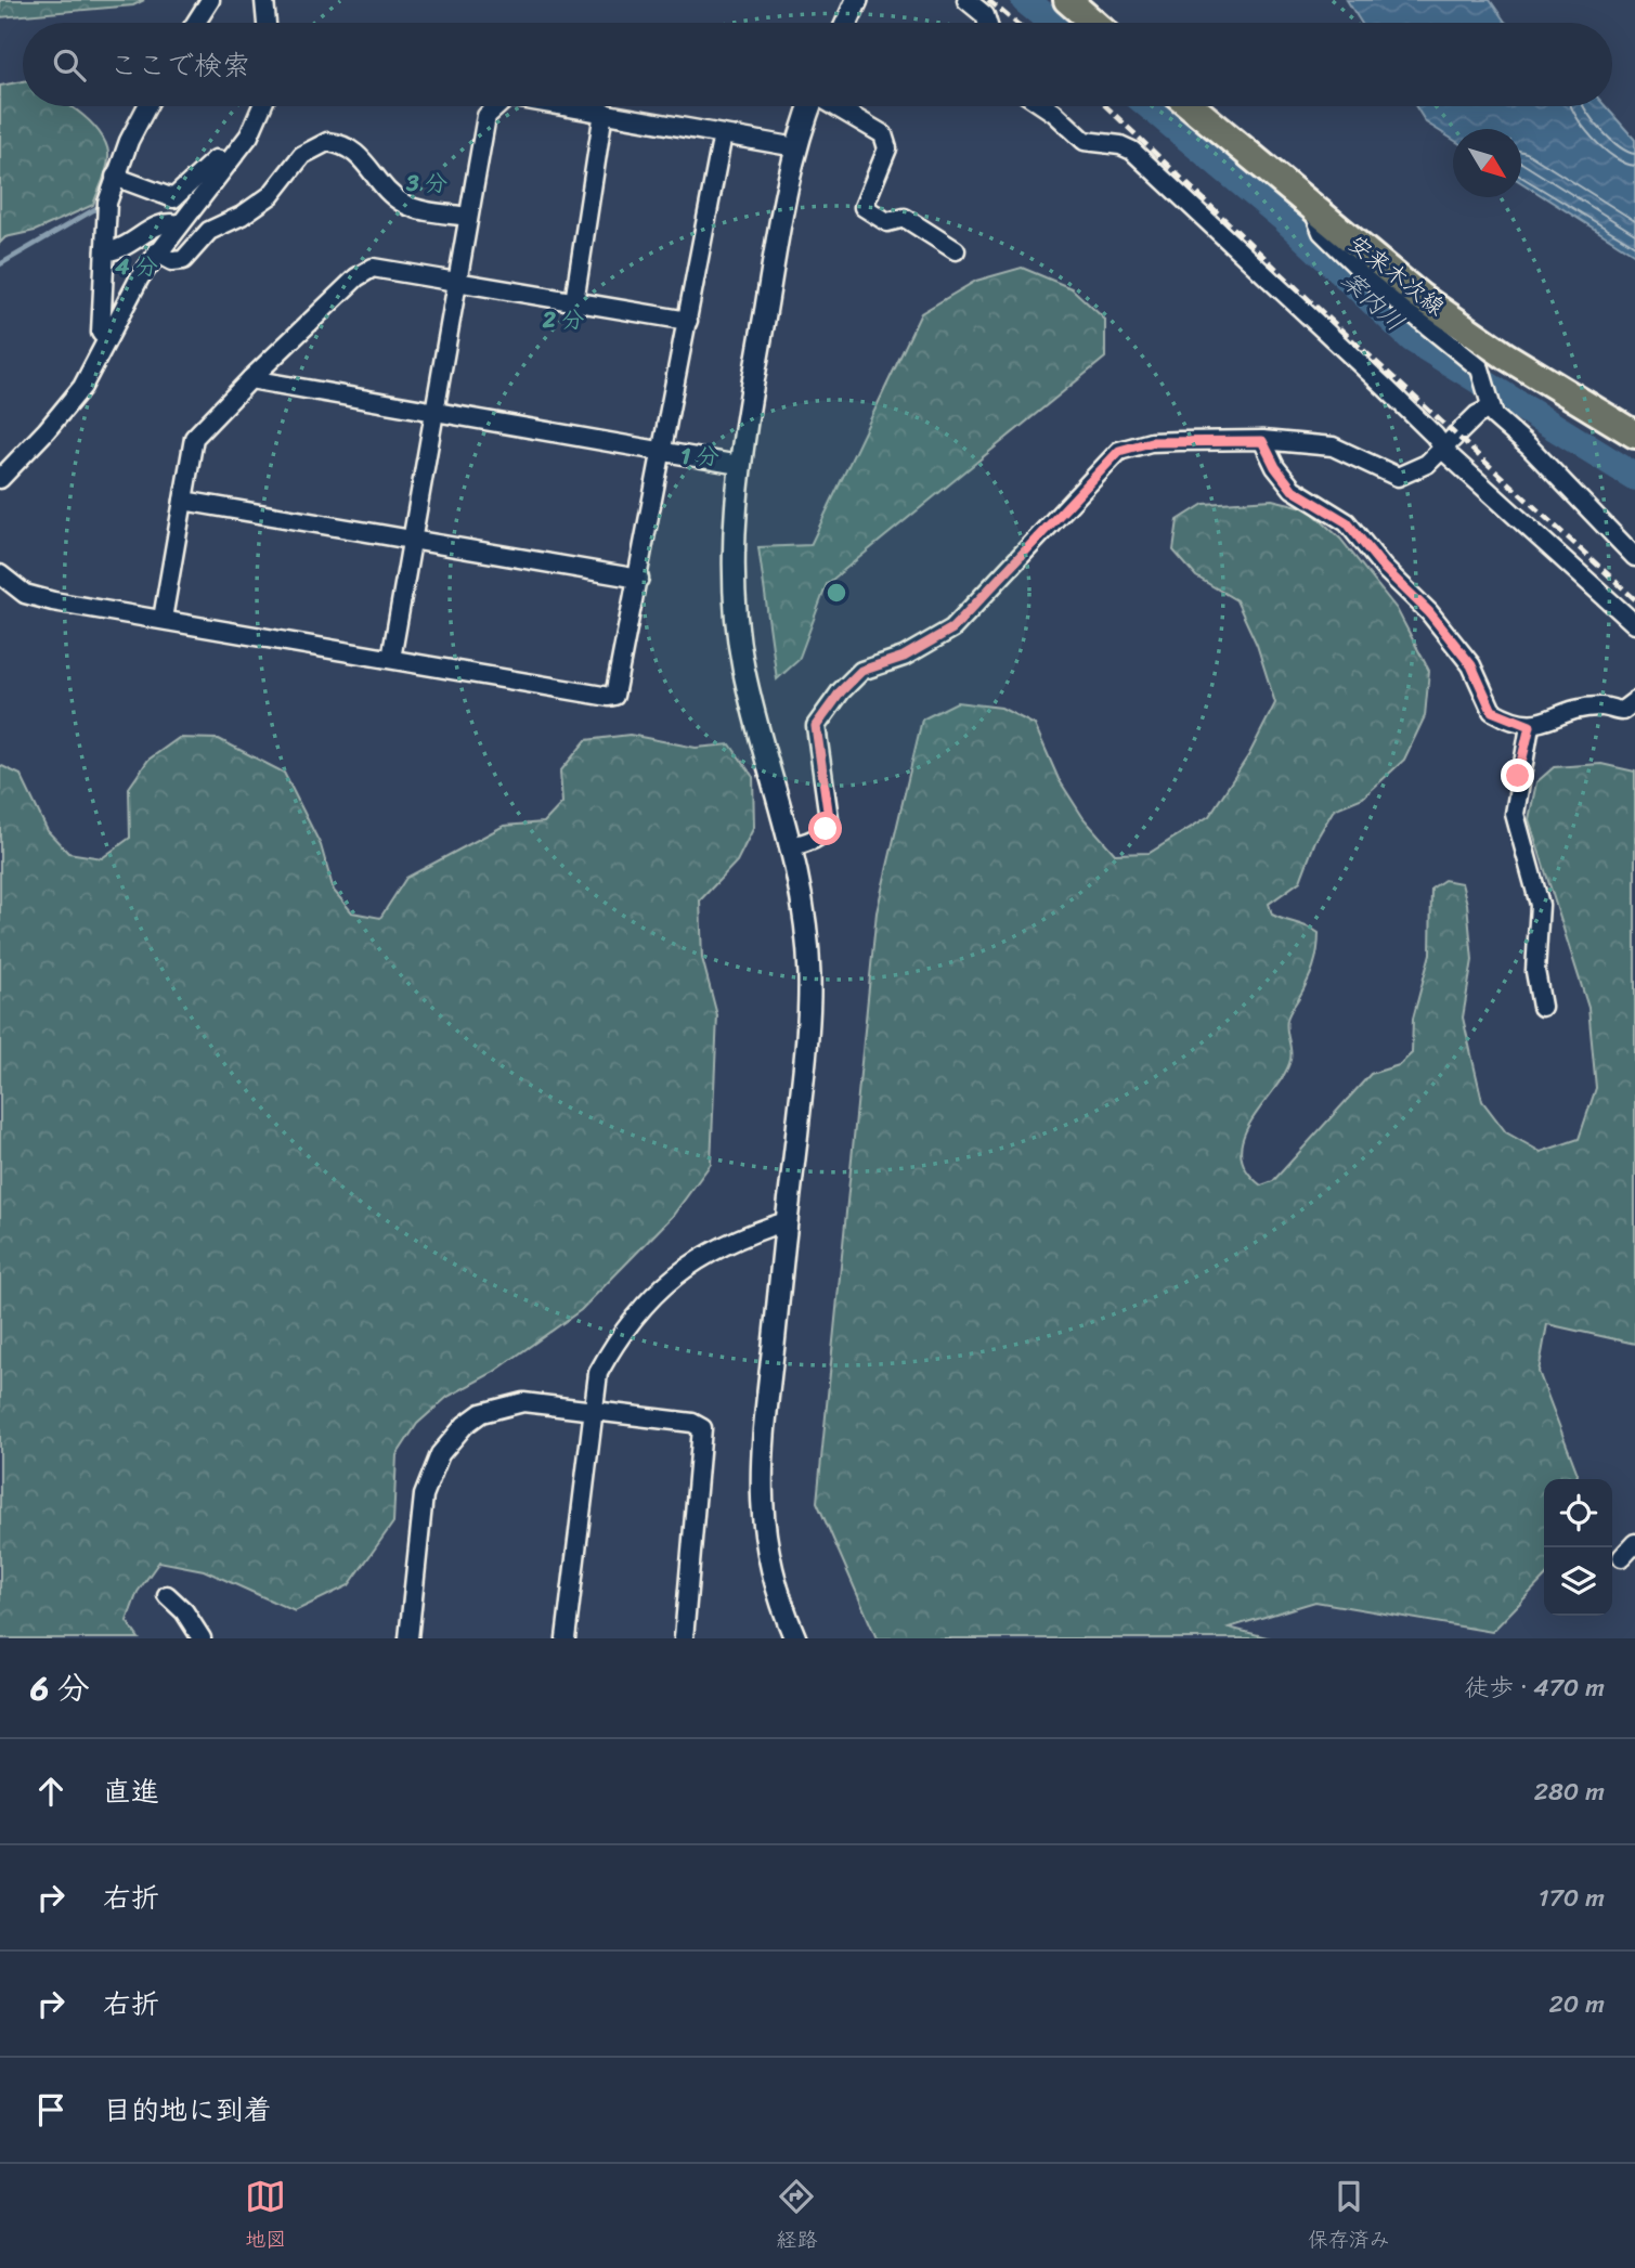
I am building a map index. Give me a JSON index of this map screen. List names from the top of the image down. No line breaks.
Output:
{"streets":{"main road":["安来木次線"]},"water":["案内川"],"north":"bottom right","page":{"search":"ここで検索","heading":["6 分","徒歩 · 470 m"],"list":[["直進","280 m"],["右折","170 m"],["右折","20 m"],"目的地に到着"],"nav":["地図","経路","保存済み"]},"rings":["3 分","4 分","2 分","1 分"]}
